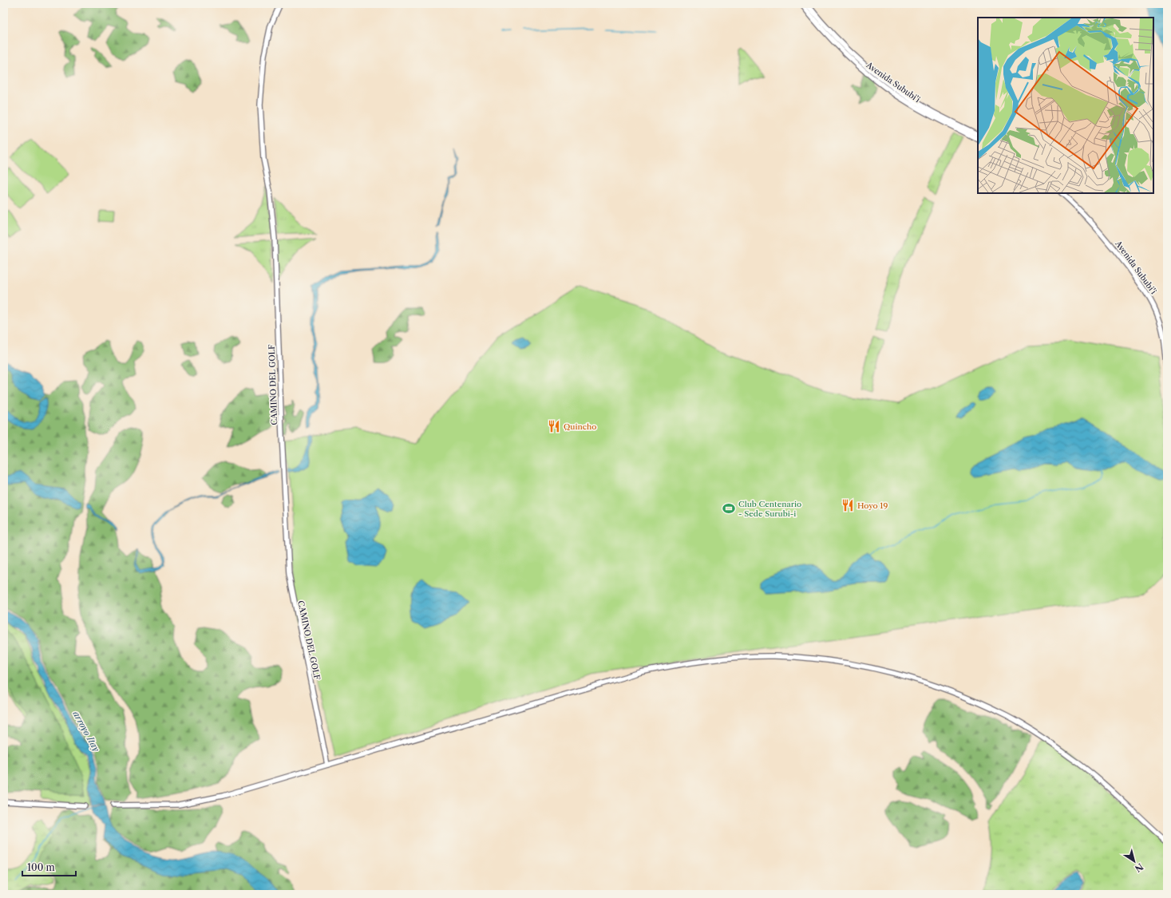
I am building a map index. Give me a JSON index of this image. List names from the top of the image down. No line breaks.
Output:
{"streets":{"street":["Avenida Sububi'i","CAMINO DEL GOLF"]},"water":["arroyo Itay"],"places":{"restaurant":["Quincho","Hoyo 19"],"sports":["Club Centenario - Sede Surubi-i"]},"scale_bar":"100 m","north":"bottom right"}
